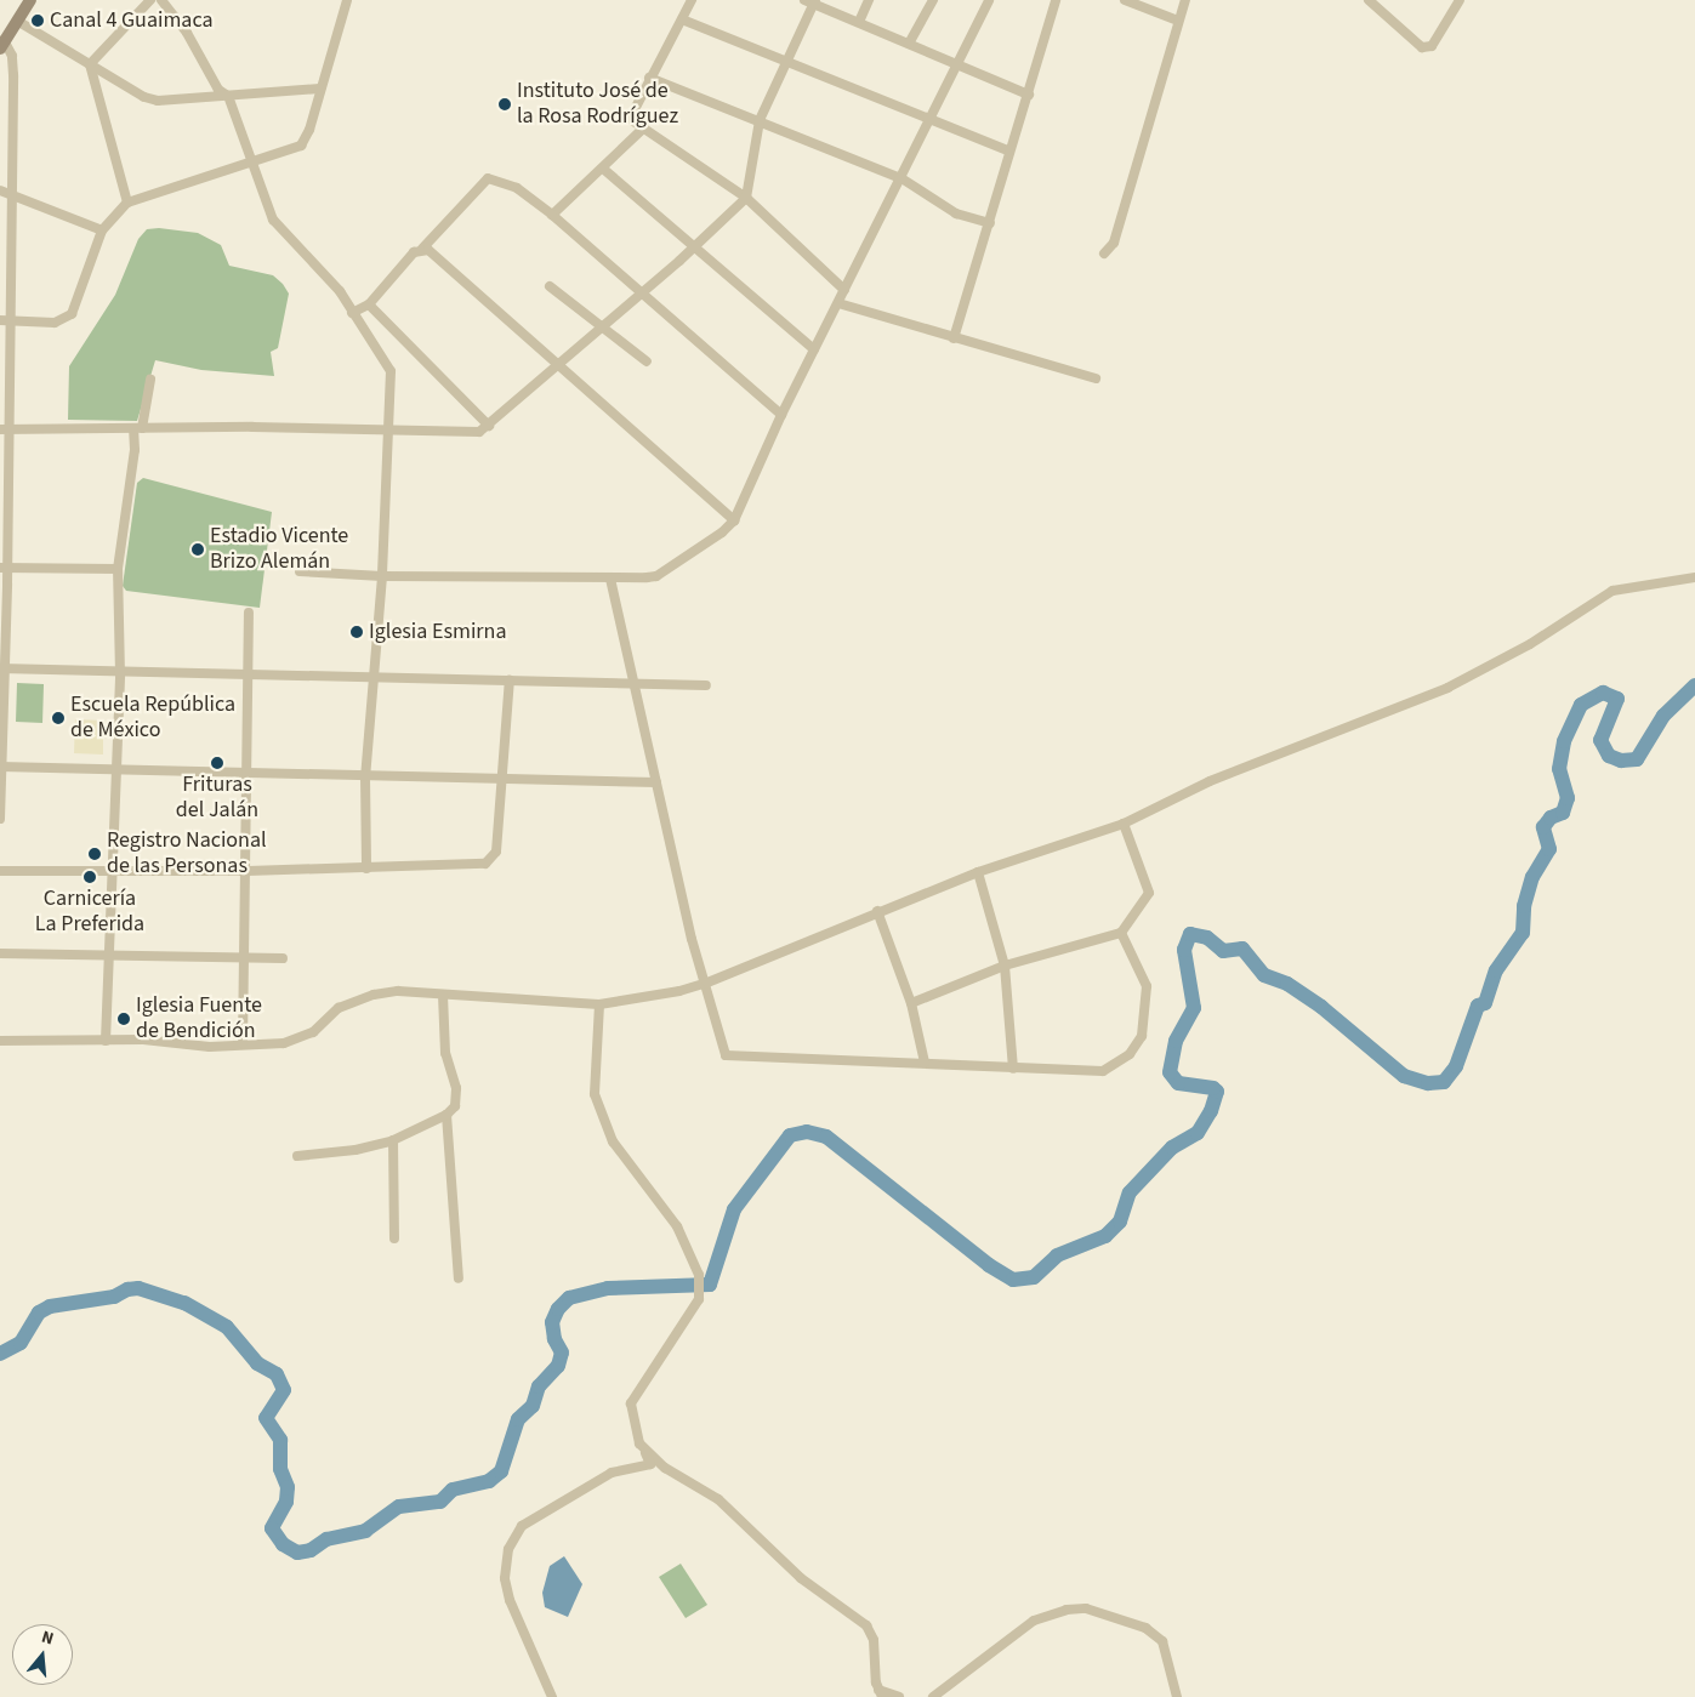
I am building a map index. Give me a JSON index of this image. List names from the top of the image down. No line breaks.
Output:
{"places":["Canal 4 Guaimaca","Instituto José de la Rosa Rodríguez","Estadio Vicente Brizo Alemán","Iglesia Esmirna","Escuela República de México","Frituras del Jalán","Registro Nacional de las Personas","Carnicería La Preferida","Iglesia Fuente de Bendición"],"north":"top"}
